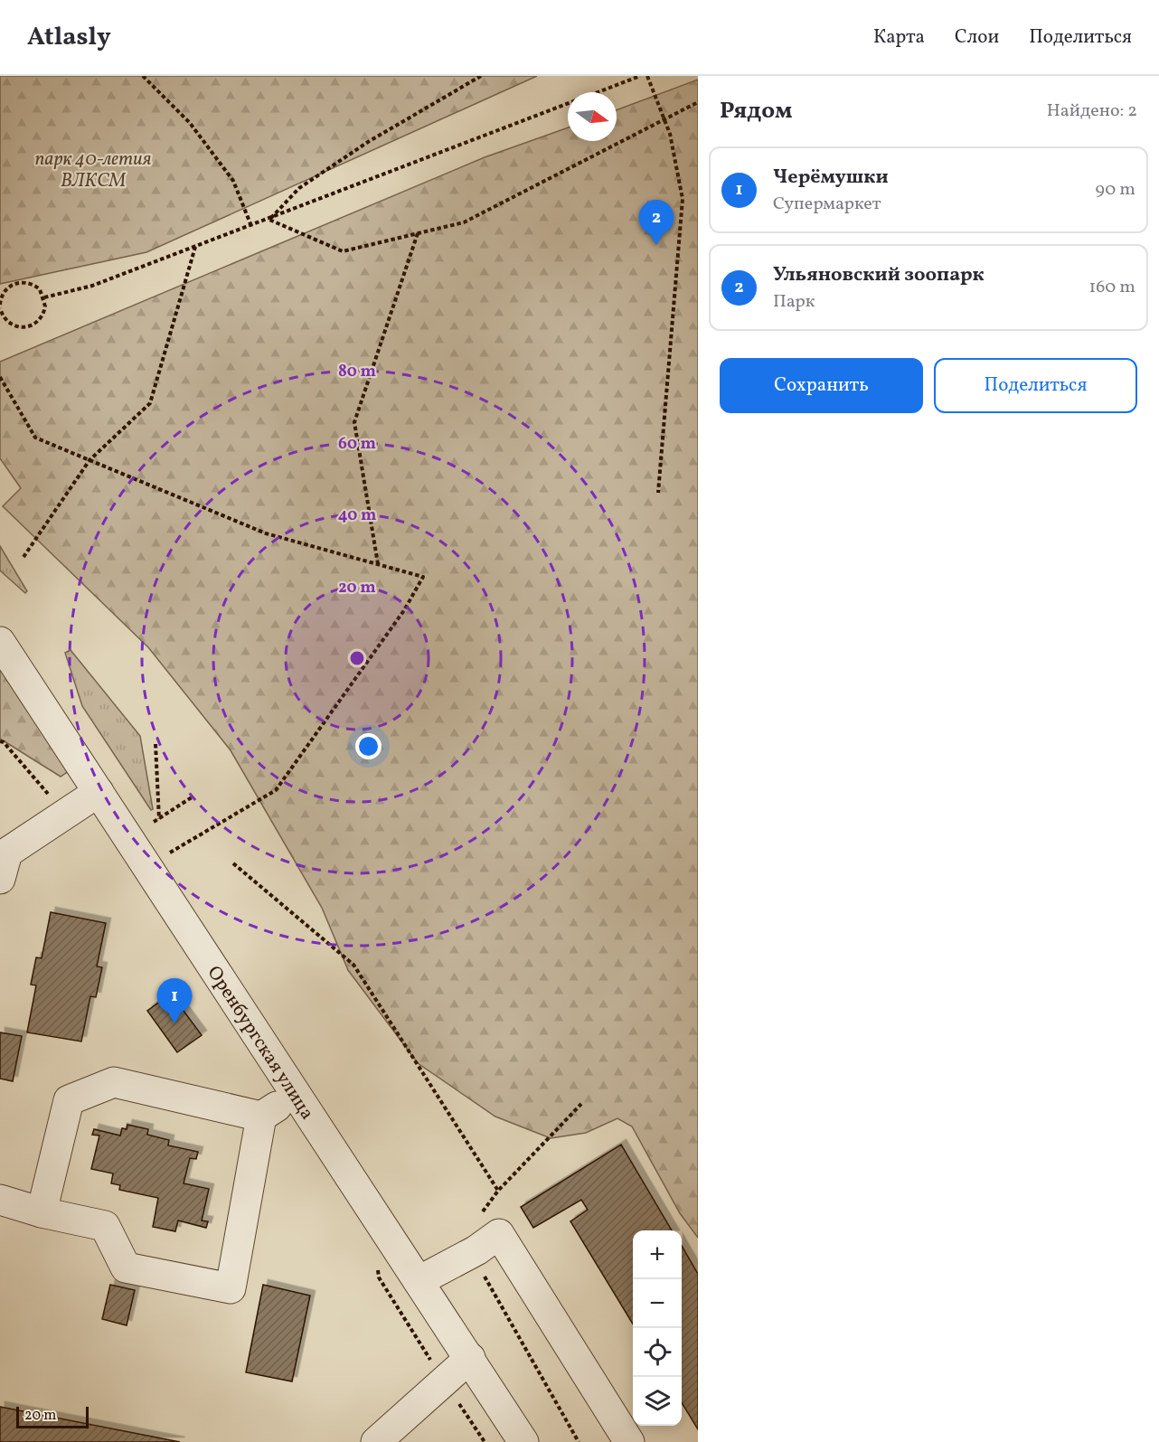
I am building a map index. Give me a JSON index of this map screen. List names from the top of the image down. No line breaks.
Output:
{"streets":{"street":["Оренбургская улица"]},"parks":["парк 40-летия ВЛКСМ"],"scale_bar":"20 m","north":"right","page":{"header":"Atlasly","nav":["Карта","Слои","Поделиться"],"heading":["Рядом","Найдено: 2"],"list":[{"mark":"1","name":"Черёмушки","note":"Супермаркет","value":"90 m"},{"mark":"2","name":"Ульяновский зоопарк","note":"Парк","value":"160 m"}],"pins":["2","1"],"buttons":["Сохранить","Поделиться"],"map_buttons":["+","−"],"scale":"20 m"},"rings":["80 m","60 m","40 m","20 m"]}
